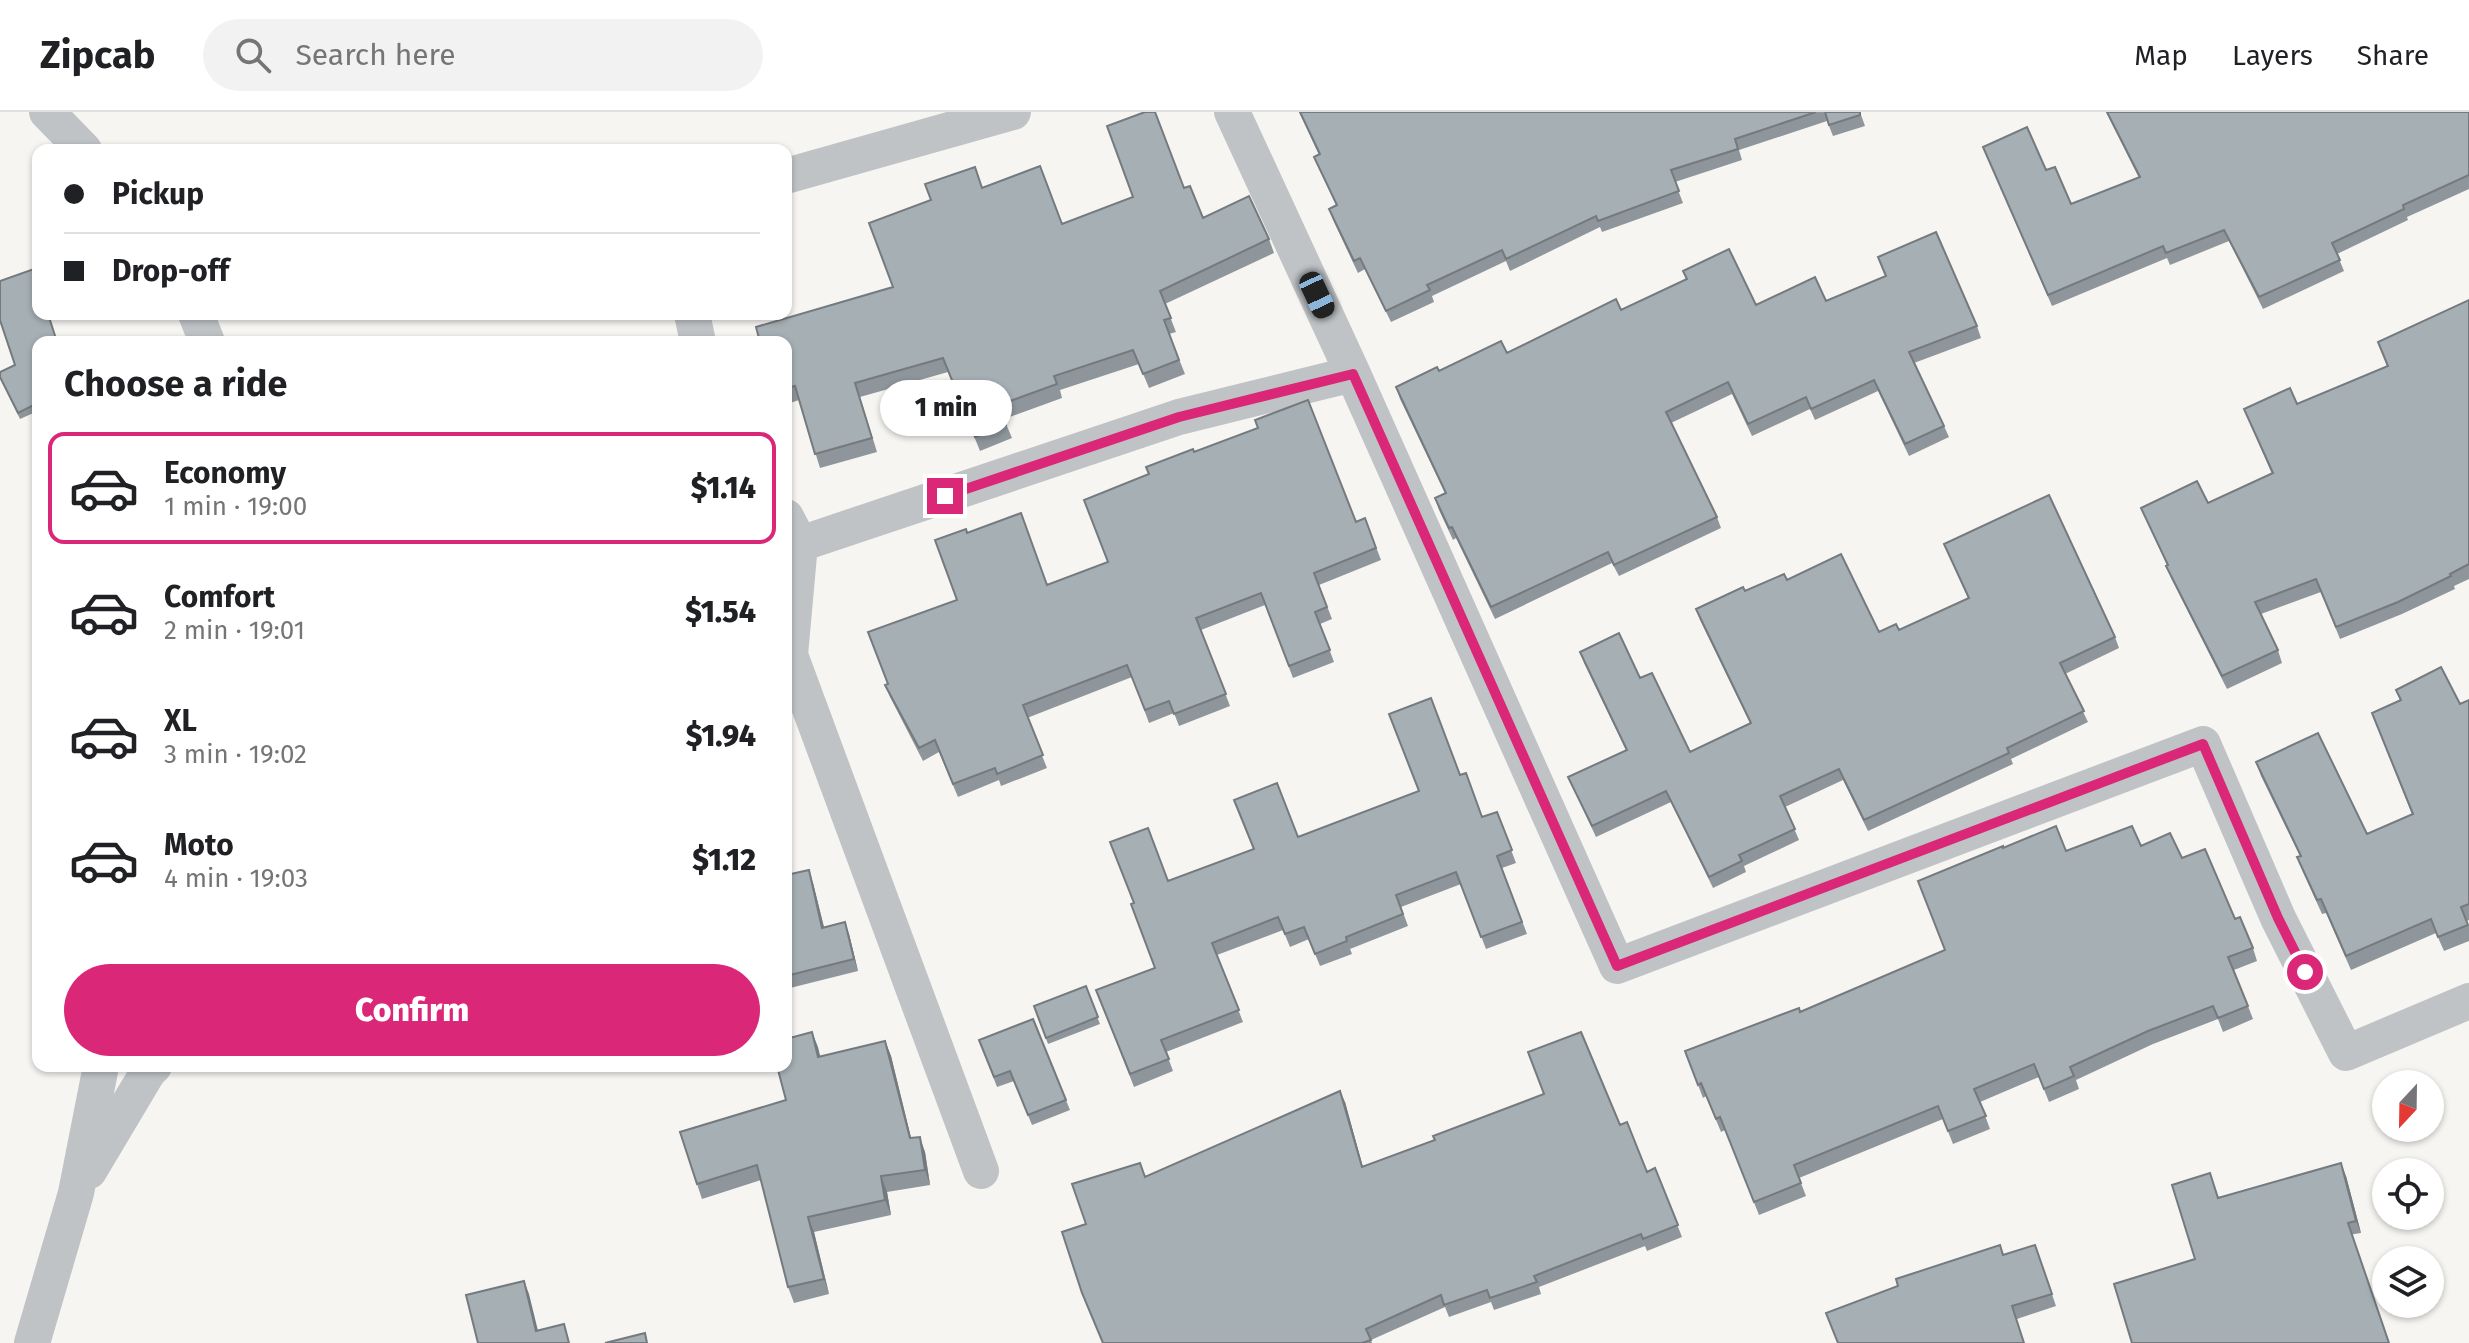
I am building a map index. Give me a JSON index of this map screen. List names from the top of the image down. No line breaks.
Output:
{"north":"bottom","page":{"header":"Zipcab","search":"Search here","nav":["Map","Layers","Share"],"banner":["Pickup","Drop-off"],"heading":"Choose a ride","bubble":"1 min","list":[{"name":"Economy","note":"1 min · 19:00","value":"$1.14"},{"name":"Comfort","note":"2 min · 19:01","value":"$1.54"},{"name":"XL","note":"3 min · 19:02","value":"$1.94"},{"name":"Moto","note":"4 min · 19:03","value":"$1.12"}],"buttons":"Confirm"}}
